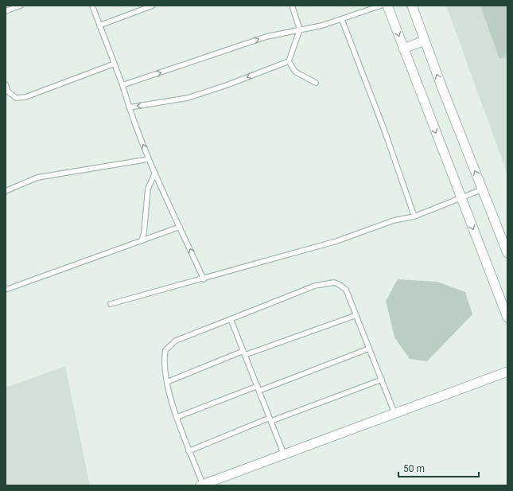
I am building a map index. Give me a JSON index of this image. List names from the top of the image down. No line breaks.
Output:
{"scale_bar":"50 m"}
